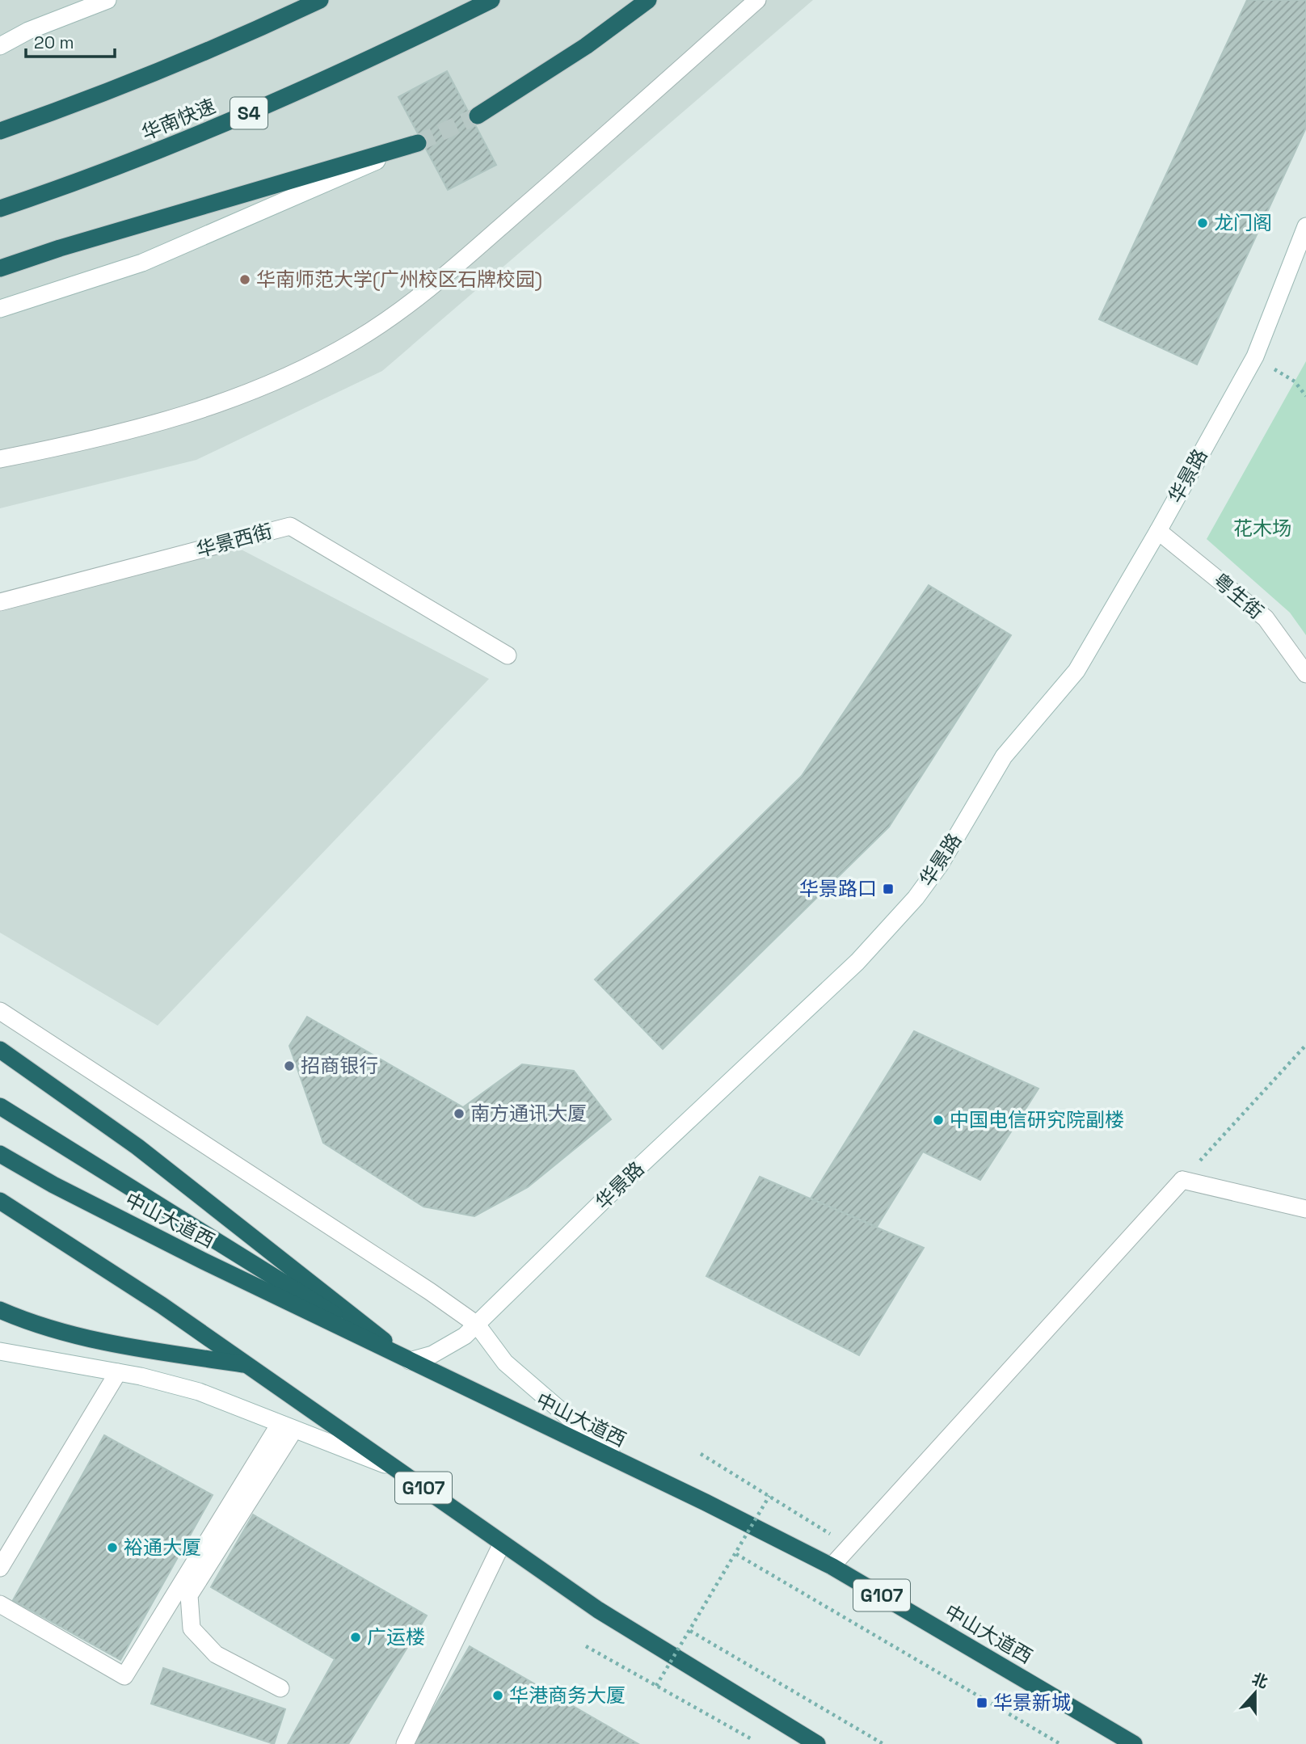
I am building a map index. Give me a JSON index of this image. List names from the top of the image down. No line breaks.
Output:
{"streets":{"highway":["S4","华南快速","中山大道西","G107"],"street":["华景路","华景西街","粤生街"]},"crossings":[["华景路","粤生街"],["华景路","中山大道西"]],"parks":["花木场"],"places":{"other":["龙门阁","华南师范大学(广州校区石牌校园)","招商银行","南方通讯大厦","中国电信研究院副楼","裕通大厦","广运楼","华港商务大厦"],"transit":["华景路口","华景新城"]},"scale_bar":"20 m","north":"top"}
